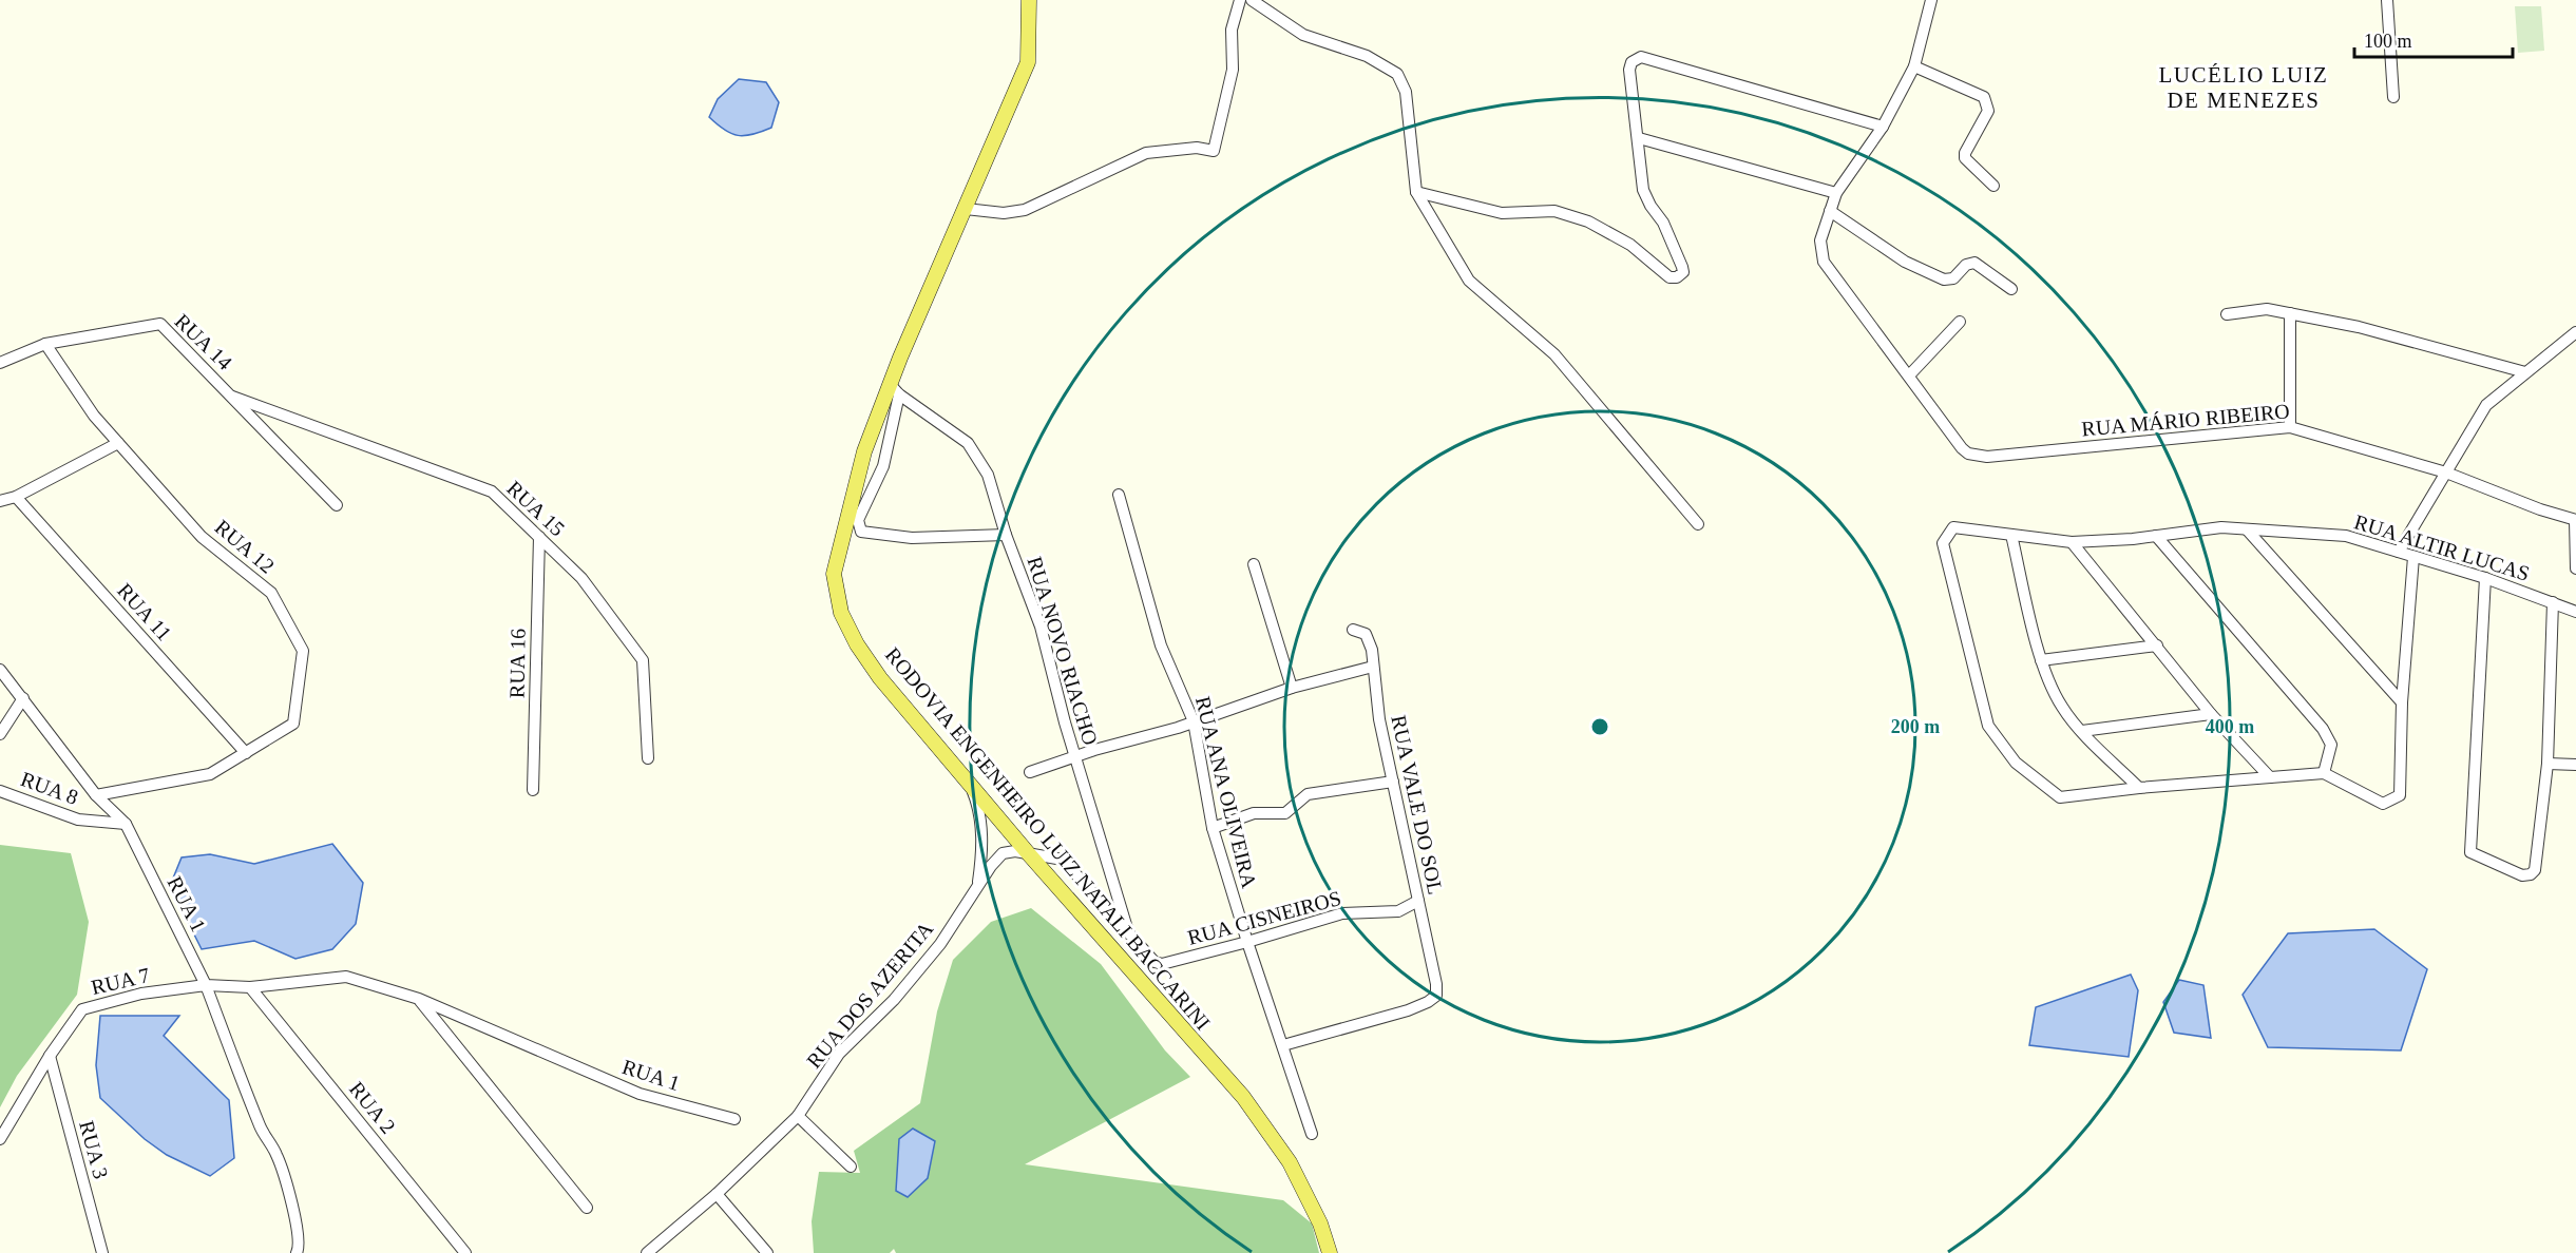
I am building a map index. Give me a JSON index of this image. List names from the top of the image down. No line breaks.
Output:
{"streets":{"main road":["RODOVIA ENGENHEIRO LUIZ NATALI BACCARINI"],"street":["RUA 14","RUA MÁRIO RIBEIRO","RUA 15","RUA 12","RUA ALTIR LUCAS","RUA 11","RUA NOVO RIACHO","RUA 16","RUA 8","RUA ANA OLIVEIRA","RUA VALE DO SOL","RUA 1","RUA CISNEIROS","RUA 7","RUA DOS AZERITA","RUA 2","RUA 3"]},"crossings":[["RUA 14","RUA 15"],["RUA 14","RUA 12"],["RUA 15","RUA 16"],["RUA 12","RUA 11"],["RUA 12","RUA 1"],["RUA NOVO RIACHO","RODOVIA ENGENHEIRO LUIZ NATALI BACCARINI"],["RUA NOVO RIACHO","RUA CISNEIROS"],["RUA 8","RUA 1"],["RUA ANA OLIVEIRA","RUA VALE DO SOL"],["RUA ANA OLIVEIRA","RUA CISNEIROS"],["RUA VALE DO SOL","RUA CISNEIROS"],["RODOVIA ENGENHEIRO LUIZ NATALI BACCARINI","RUA DOS AZERITA"],["RUA 1","RUA 7"],["RUA 1","RUA 2"],["RUA 7","RUA 3"]],"districts":["LUCÉLIO LUIZ DE MENEZES"],"scale_bar":"100 m","rings":["200 m","400 m"]}
